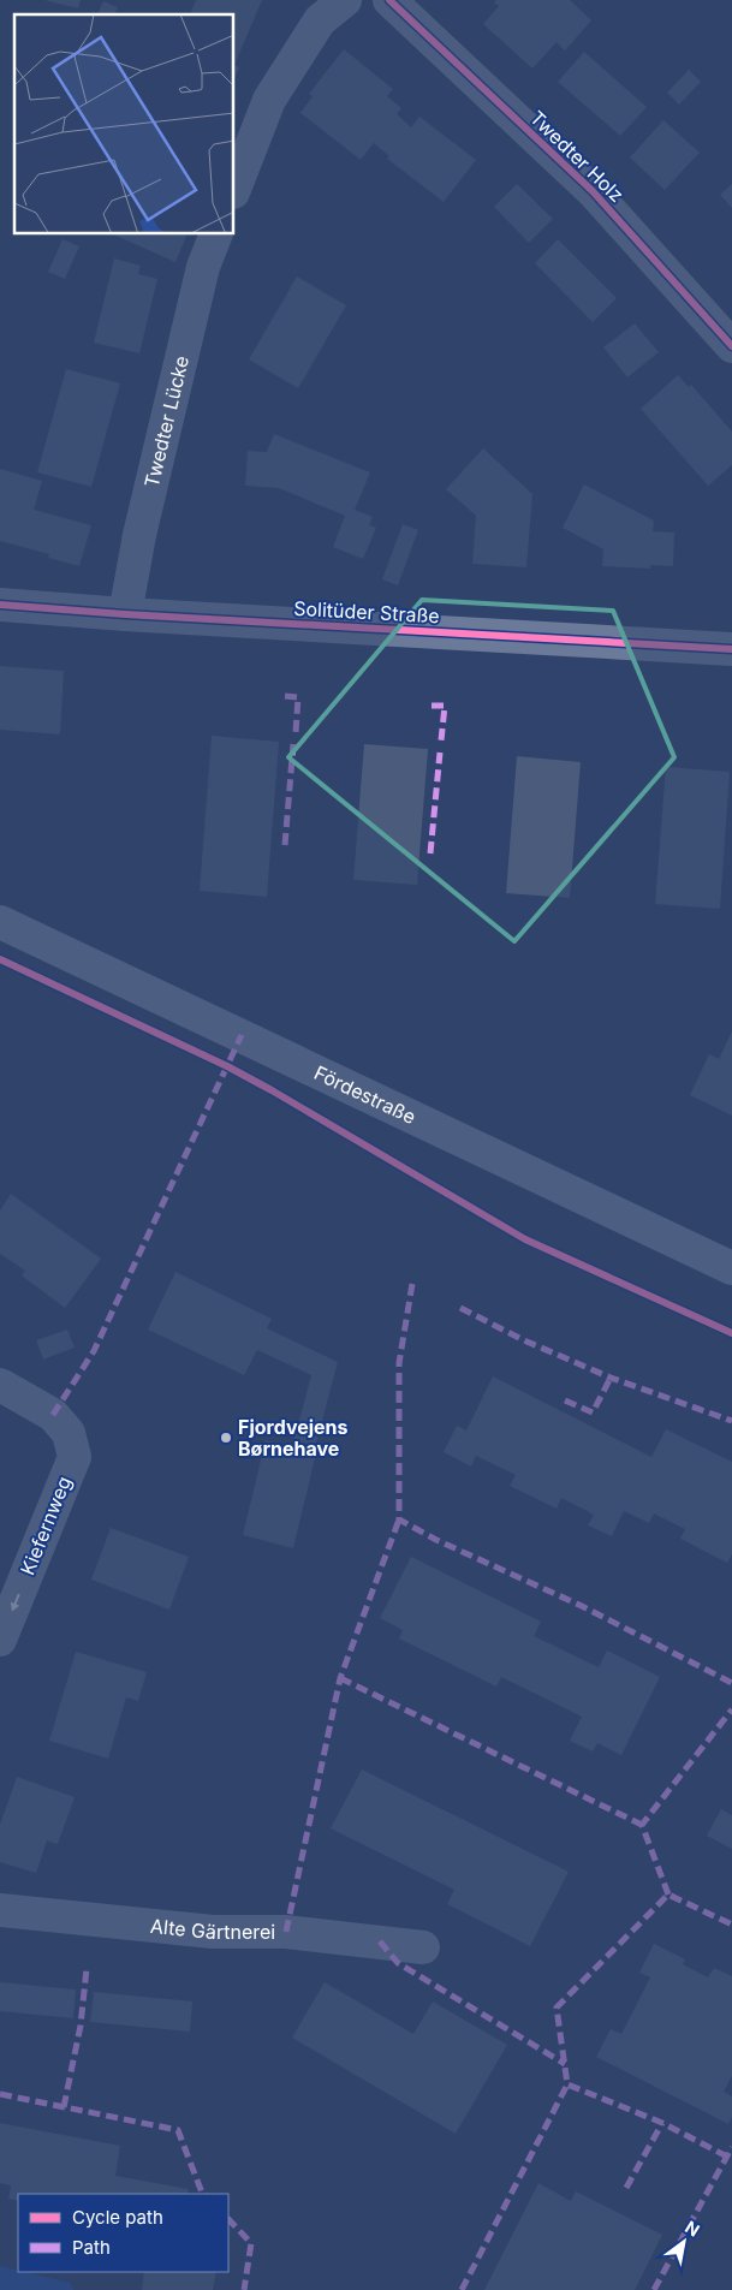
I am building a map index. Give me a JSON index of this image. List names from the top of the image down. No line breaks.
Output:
{"streets":{"main road":["Fördestraße"],"street":["Twedter Holz","Twedter Lücke","Solitüder Straße","Kiefernweg","Alte Gärtnerei"]},"crossings":[["Twedter Lücke","Solitüder Straße"]],"one_way":["Kiefernweg"],"places":["Fjordvejens Børnehave"],"legend":["Cycle path","Path"],"north":"top right"}
